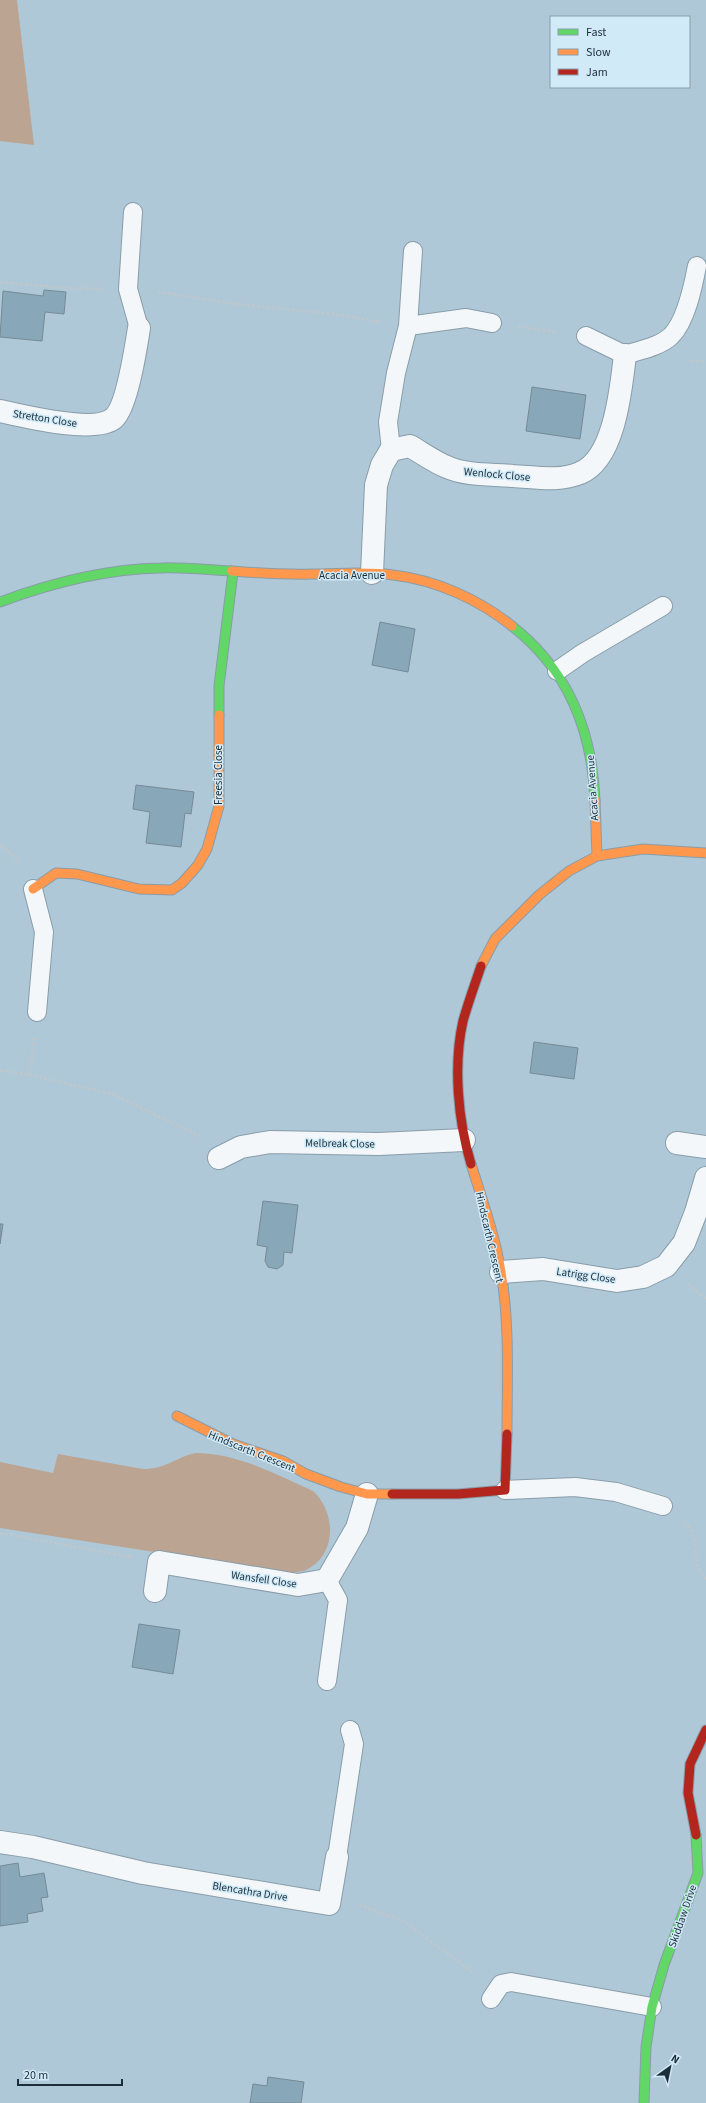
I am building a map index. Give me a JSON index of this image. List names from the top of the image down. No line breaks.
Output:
{"streets":{"street":["Stretton Close","Wenlock Close","Acacia Avenue","Freesia Close","Melbreak Close","Hindscarth Crescent","Latrigg Close","Wansfell Close","Blencathra Drive","Skiddaw Drive"]},"crossings":[["Acacia Avenue","Freesia Close"],["Acacia Avenue","Hindscarth Crescent"],["Melbreak Close","Hindscarth Crescent"],["Hindscarth Crescent","Latrigg Close"]],"legend":["Fast","Slow","Jam"],"scale_bar":"20 m","north":"top right"}
